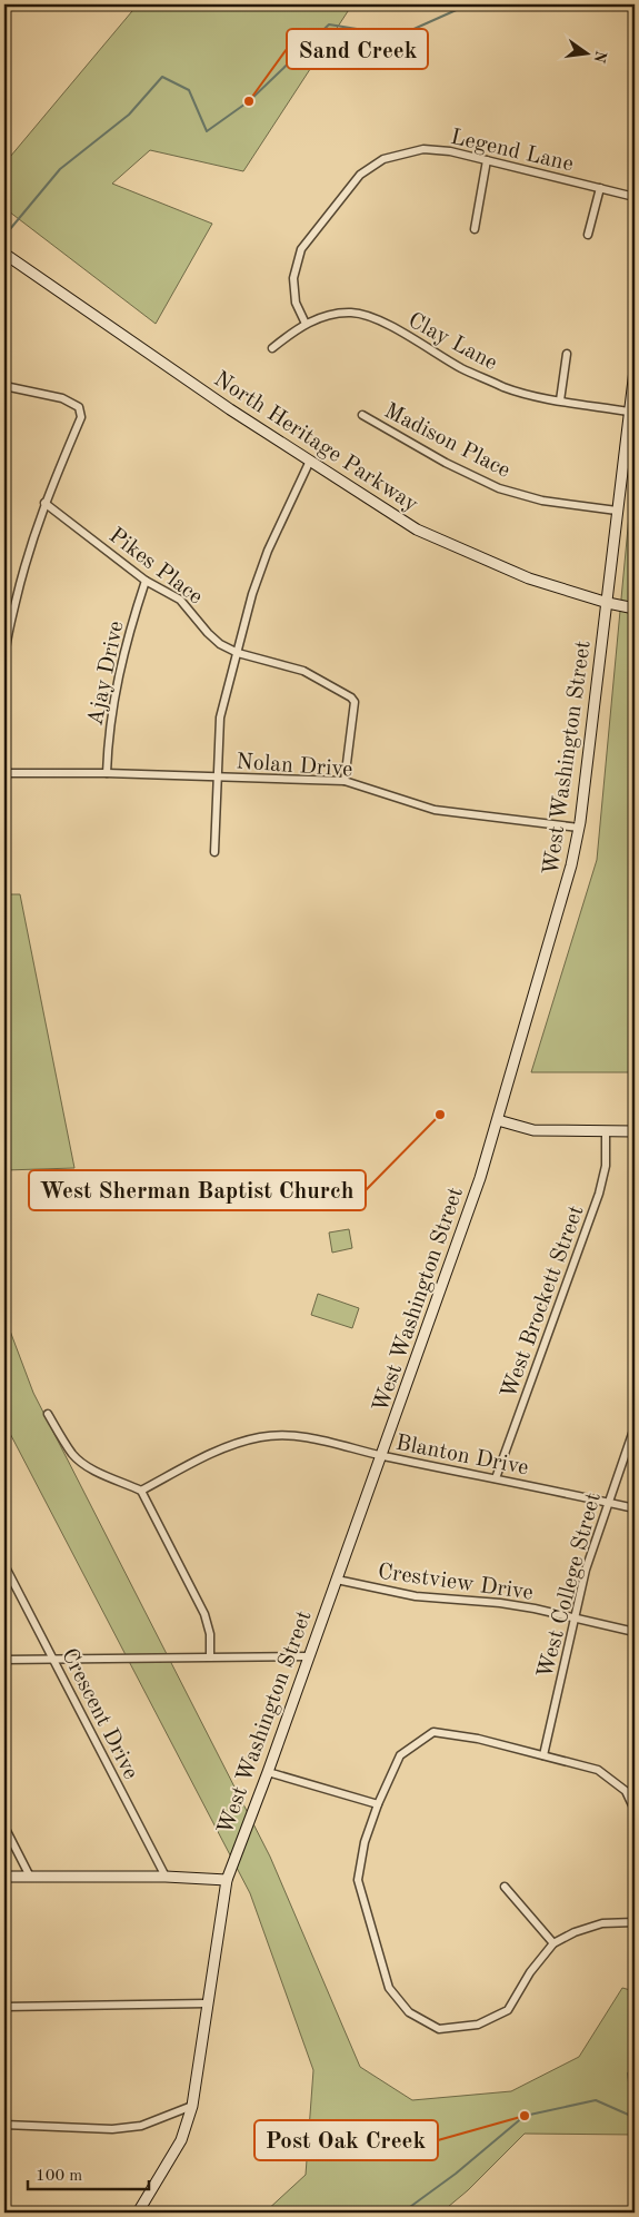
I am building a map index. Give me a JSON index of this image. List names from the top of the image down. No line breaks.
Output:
{"streets":{"street":["Legend Lane","Clay Lane","Madison Place","North Heritage Parkway","Pikes Place","Ajay Drive","West Washington Street","Nolan Drive","West Brockett Street","Blanton Drive","Crestview Drive","West College Street","Crescent Drive"]},"crossings":[["Legend Lane","Clay Lane"],["Clay Lane","West Washington Street"],["Madison Place","West Washington Street"],["North Heritage Parkway","West Washington Street"],["Pikes Place","Ajay Drive"],["Pikes Place","Nolan Drive"],["Ajay Drive","Nolan Drive"],["West Washington Street","Nolan Drive"],["West Washington Street","Blanton Drive"],["West Washington Street","Crestview Drive"],["West Brockett Street","Blanton Drive"],["Blanton Drive","West College Street"],["Crestview Drive","West College Street"]],"places":["Sand Creek","West Sherman Baptist Church","Post Oak Creek"],"scale_bar":"100 m","north":"right"}
